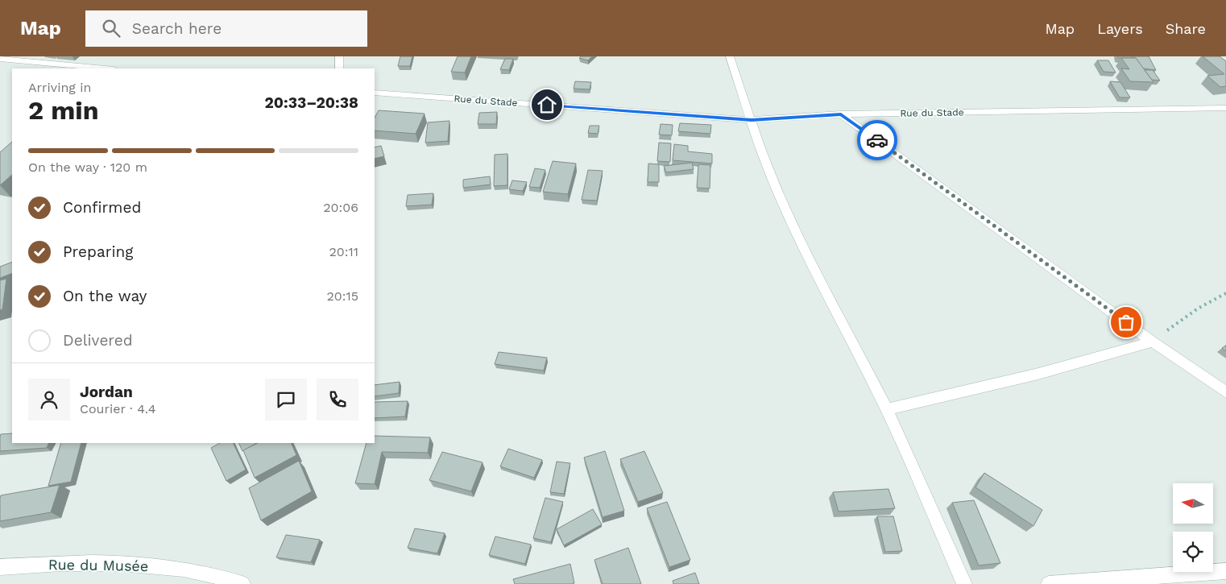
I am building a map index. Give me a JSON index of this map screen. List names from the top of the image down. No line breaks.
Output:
{"streets":{"street":["Rue du Stade","Rue du Musée"]},"north":"left","page":{"header":"Map","search":"Search here","nav":["Map","Layers","Share"],"heading":["2 min","Arriving in","20:33–20:38"],"panel":["Jordan","Courier · 4.4"],"bar":"On the way · 120 m","list":[["Confirmed","20:06"],["Preparing","20:11"],["On the way","20:15"],"Delivered"]}}
